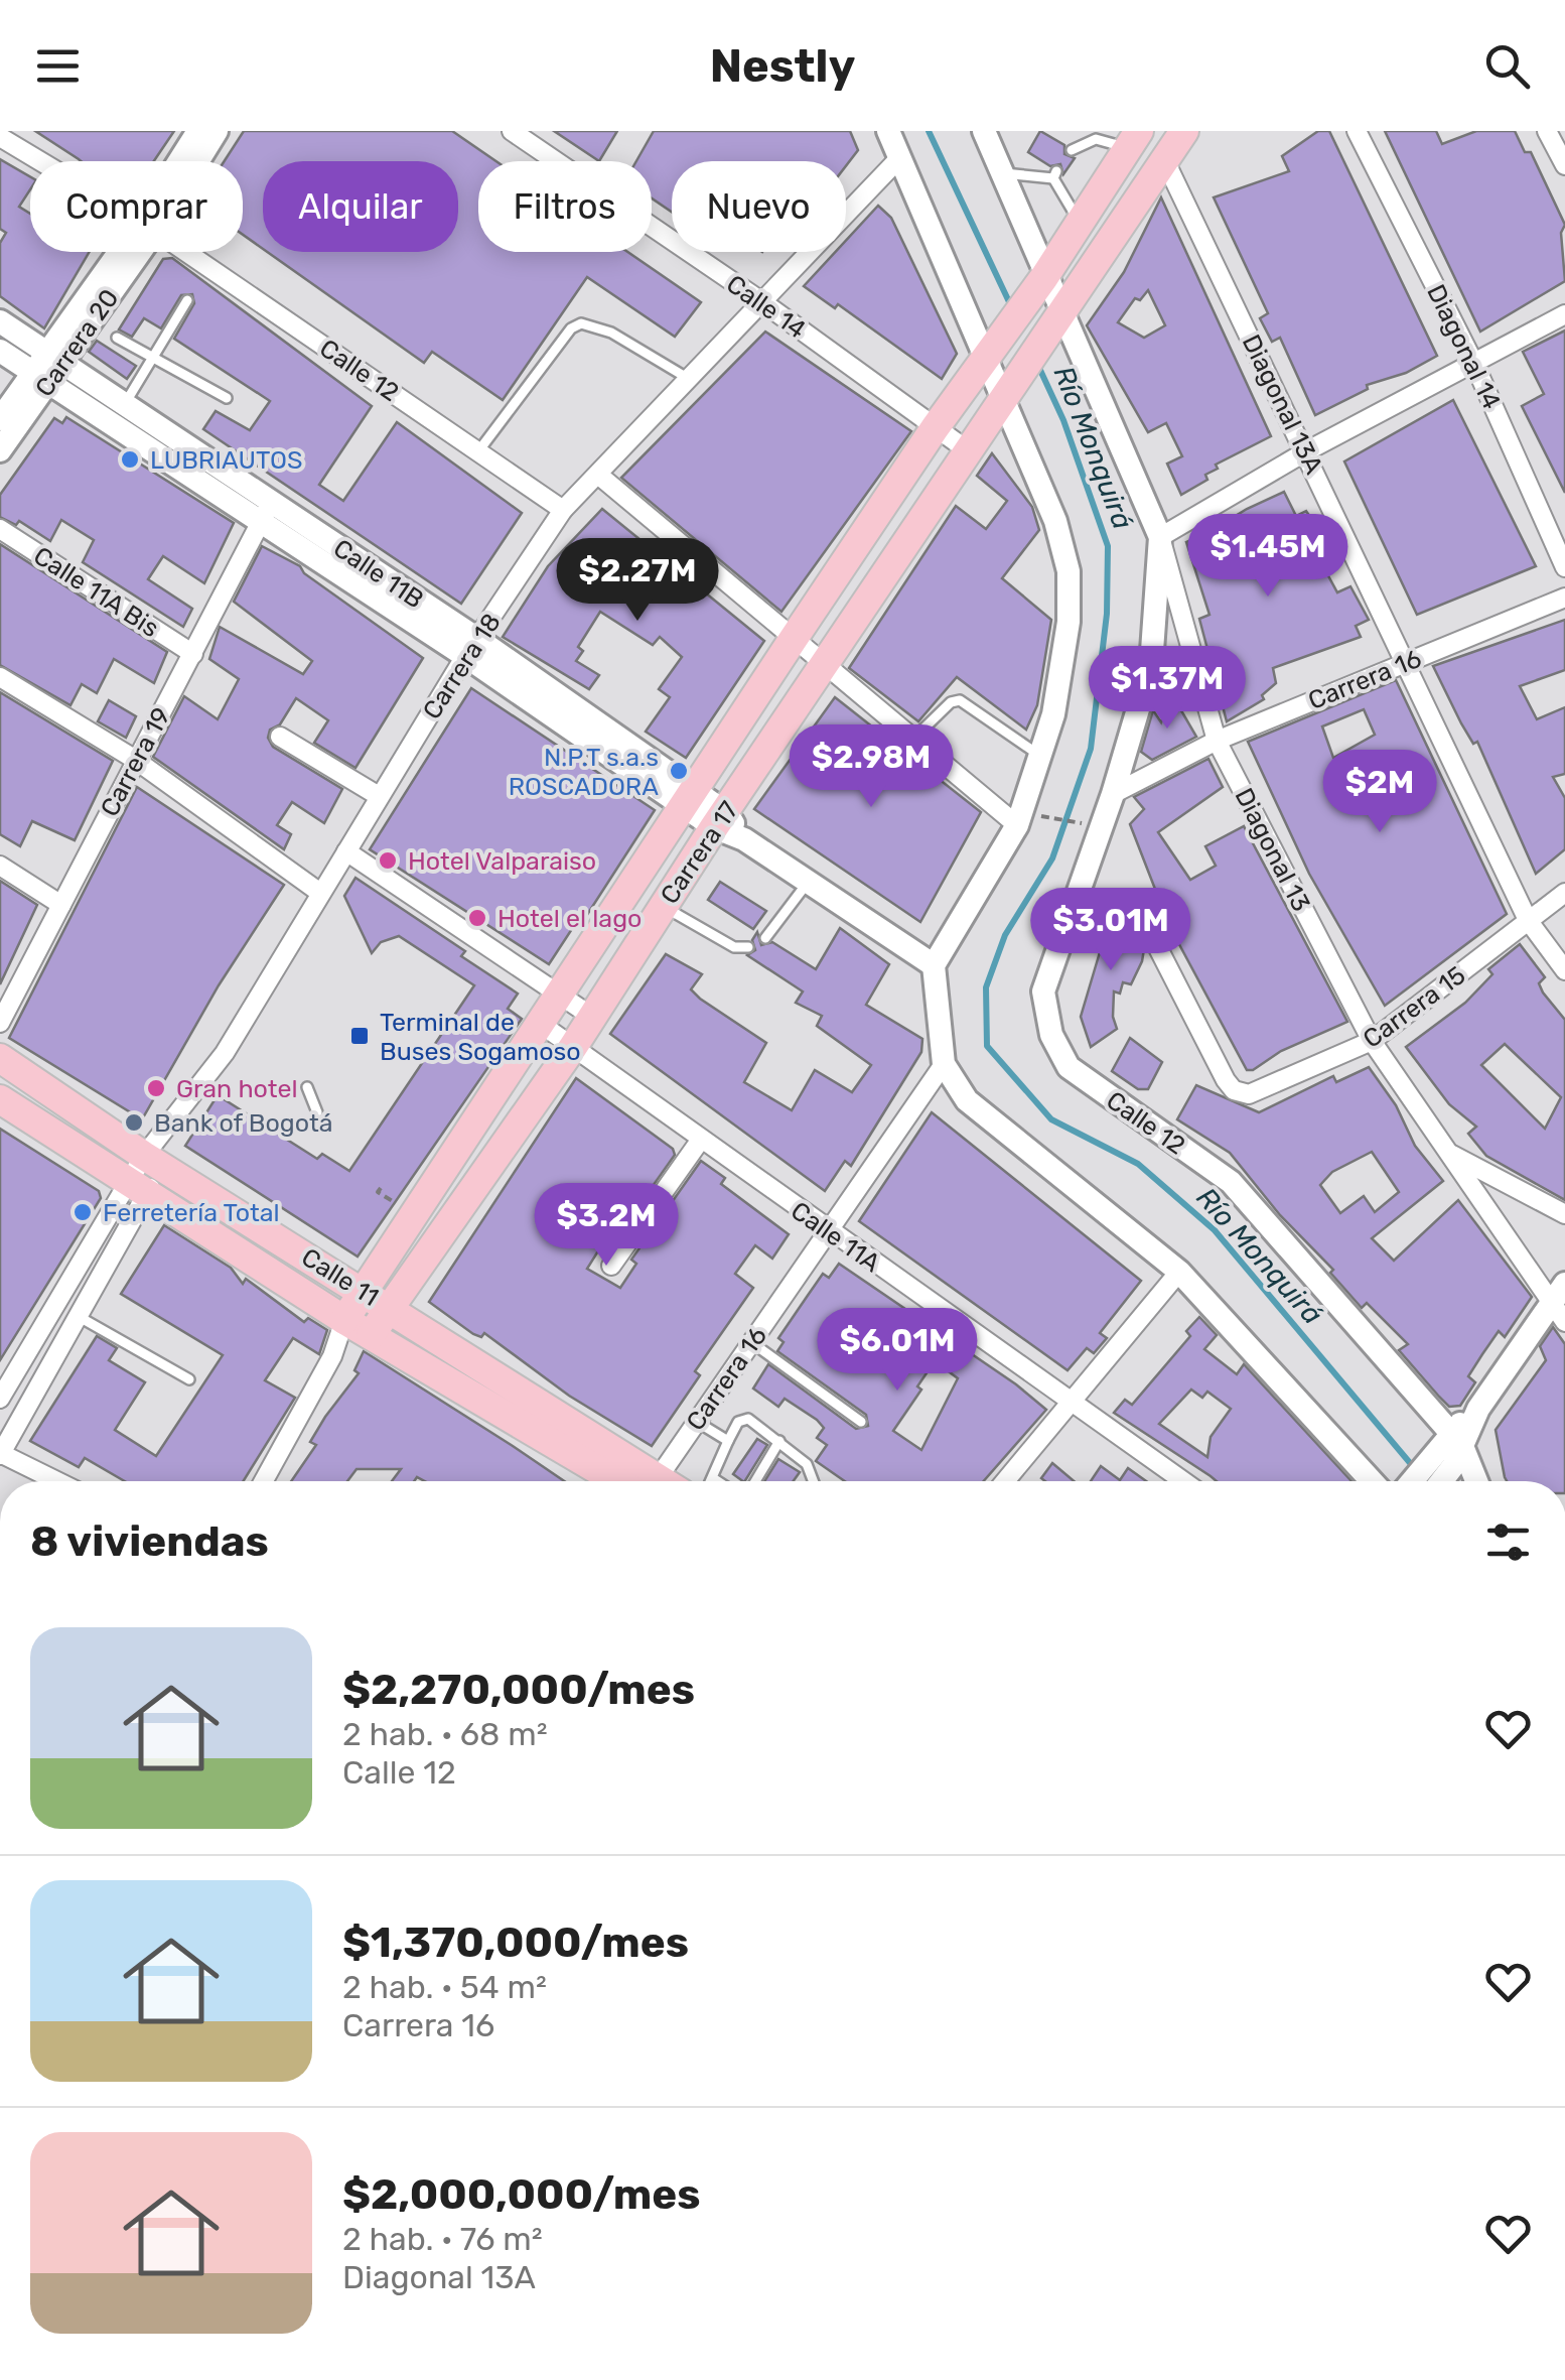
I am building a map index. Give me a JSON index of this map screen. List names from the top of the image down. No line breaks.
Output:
{"streets":{"main road":["Carrera 17","Calle 11"],"street":["Calle 14","Carrera 20","Diagonal 14","Calle 12","Diagonal 13A","Calle 11B","Calle 11A Bis","Carrera 18","Carrera 16","Carrera 19","Diagonal 13","Carrera 15","Calle 11A"]},"crossings":[["Calle 14","Carrera 18"],["Calle 14","Carrera 17"],["Carrera 20","Calle 11B"],["Calle 12","Carrera 18"],["Calle 12","Carrera 16"],["Calle 12","Diagonal 13"],["Diagonal 13A","Carrera 16"],["Diagonal 13A","Carrera 17"],["Diagonal 13A","Carrera 15"],["Calle 11B","Carrera 18"],["Calle 11B","Carrera 19"],["Calle 11B","Carrera 17"],["Calle 11A Bis","Carrera 19"],["Carrera 18","Calle 11"],["Carrera 16","Diagonal 13"],["Carrera 16","Calle 11A"],["Diagonal 13","Carrera 17"],["Diagonal 13","Carrera 15"],["Carrera 17","Calle 11A"],["Carrera 17","Calle 11"]],"water":["Río Monquirá"],"places":{"other":["LUBRIAUTOS","N.P.T s.a.s ROSCADORA","Hotel Valparaiso","Hotel el lago","Gran hotel","Bank of Bogotá","Ferretería Total"],"transit":["Terminal de Buses Sogamoso"]},"page":{"header":"Nestly","chip":["Comprar","Alquilar","Filtros","Nuevo"],"price":["$1.45M","$2.27M","$1.37M","$2.98M","$2M","$3.01M","$3.2M","$6.01M"],"heading":"8 viviendas","list":[{"name":"$2,270,000/mes","note":"2 hab. · 68 m² · Calle 12"},{"name":"$1,370,000/mes","note":"2 hab. · 54 m² · Carrera 16"},{"name":"$2,000,000/mes","note":"2 hab. · 76 m² · Diagonal 13A"}]}}
